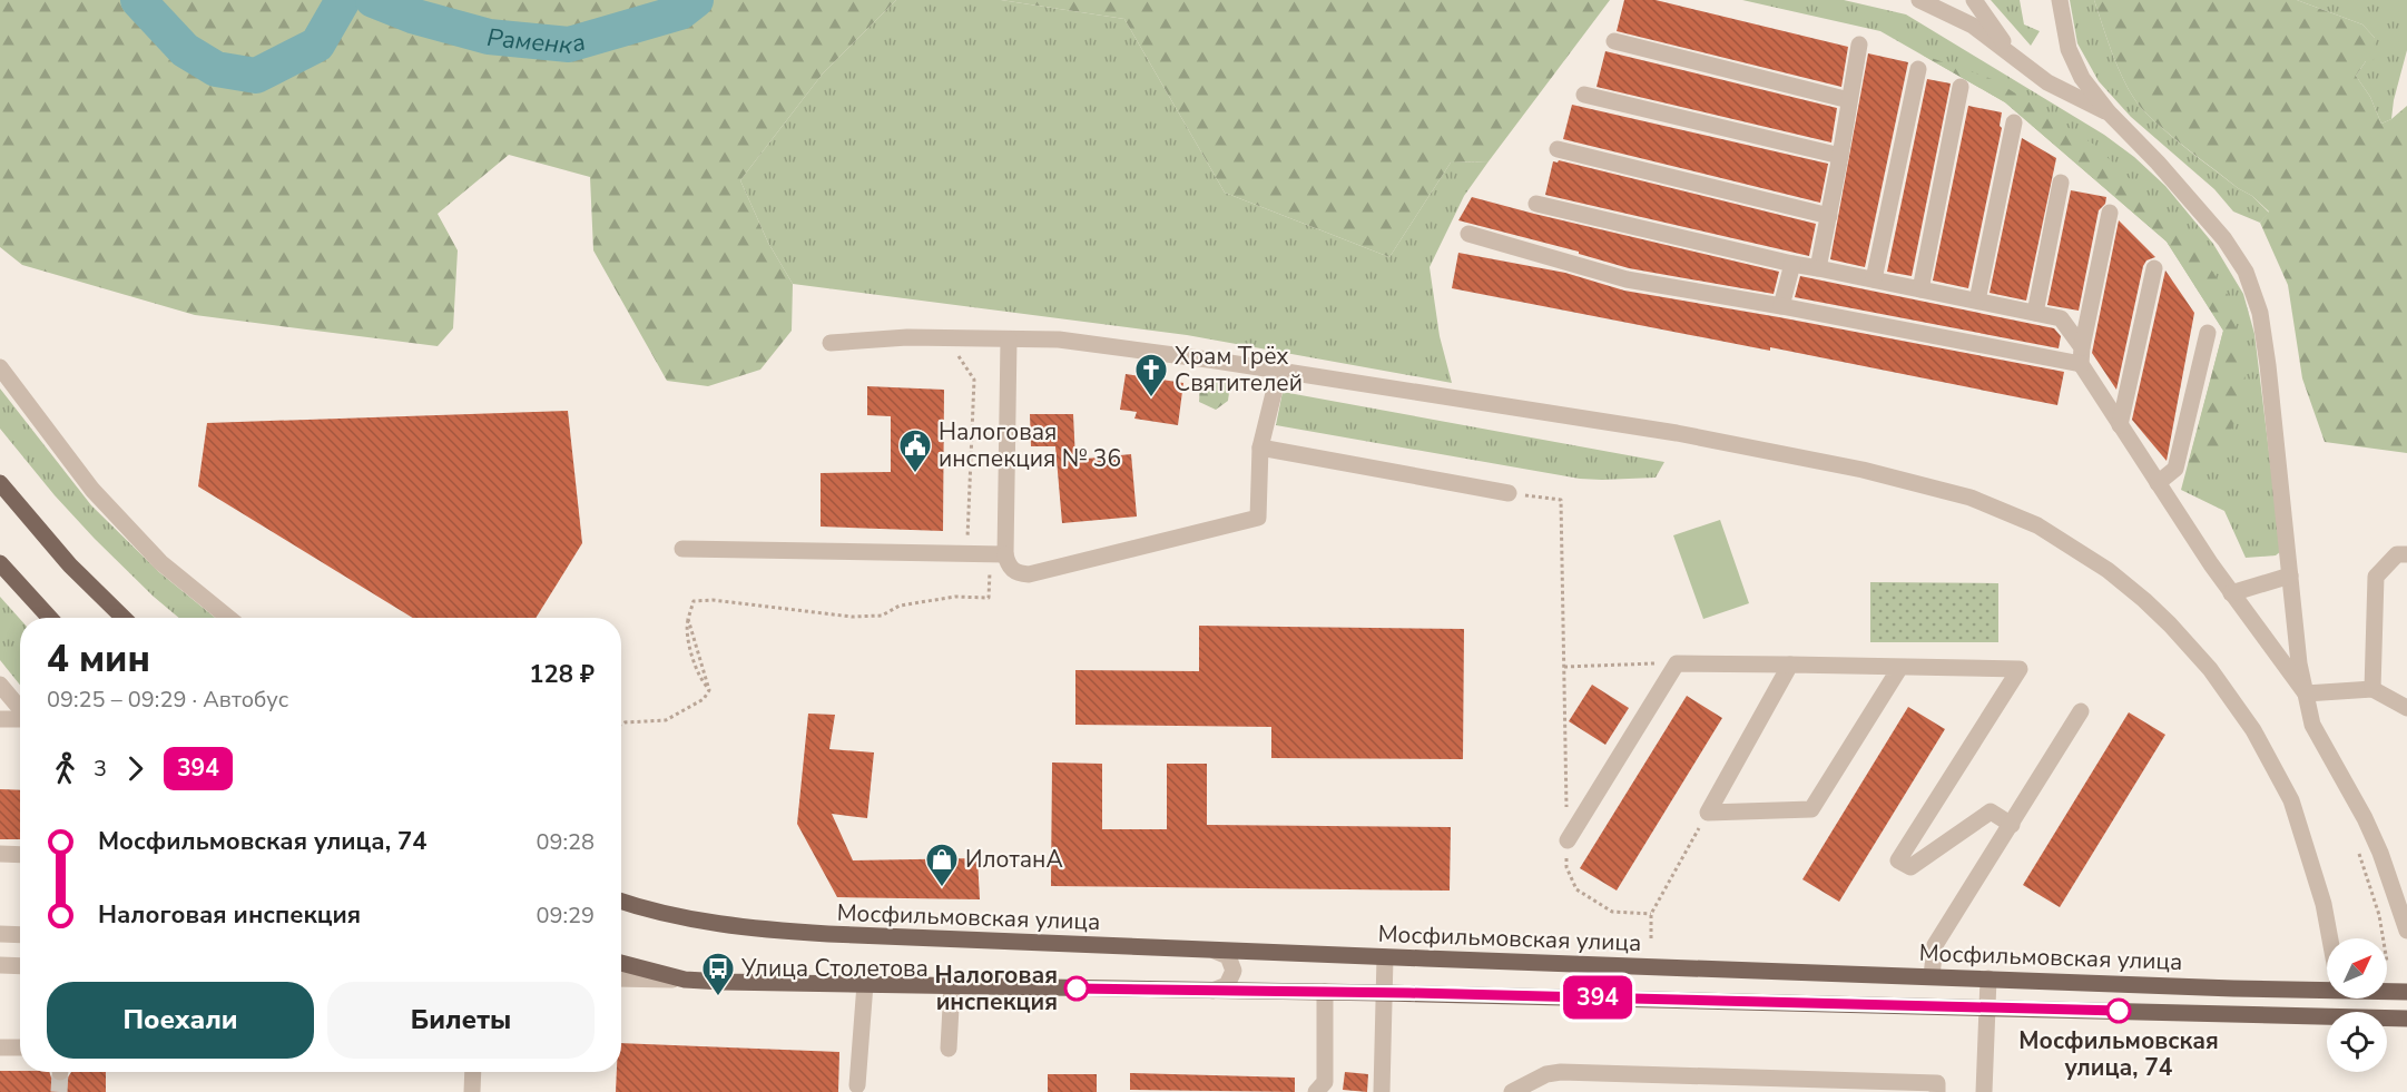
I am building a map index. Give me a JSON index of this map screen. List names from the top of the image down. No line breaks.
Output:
{"streets":{"main road":["Мосфильмовская улица"]},"water":["Раменка"],"places":{"church":["Храм Трёх Святителей"],"public building":["Налоговая инспекция № 36"],"shop":["ИлотанА"],"other":["Налоговая инспекция","Мосфильмовская улица, 74"],"bus stop":["Улица Столетова"]},"lines":["bus line 394"],"north":"top right","page":{"on_map":"394","heading":["4 мин","09:25 – 09:29 · Автобус","128 ₽"],"legs":["3","394"],"list":[{"name":"Мосфильмовская улица, 74","value":"09:28"},{"name":"Налоговая инспекция","value":"09:29"}],"buttons":["Поехали","Билеты"]}}
